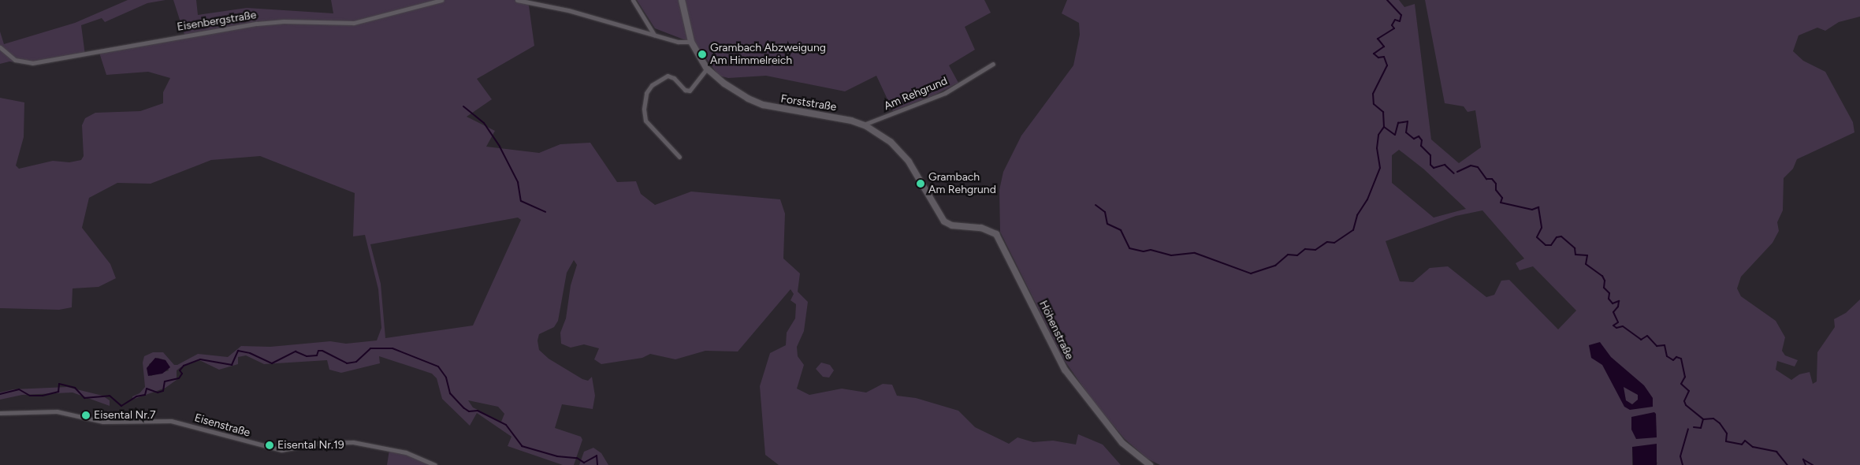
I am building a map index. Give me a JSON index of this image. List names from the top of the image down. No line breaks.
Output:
{"streets":{"street":["Eisenbergstraße","Am Rehgrund","Forststraße","Höhenstraße","Eisenstraße"]},"crossings":[["Am Rehgrund","Forststraße"],["Forststraße","Höhenstraße"]],"places":["Grambach Abzweigung Am Himmelreich","Grambach Am Rehgrund","Eisental Nr.7","Eisental Nr.19"]}
